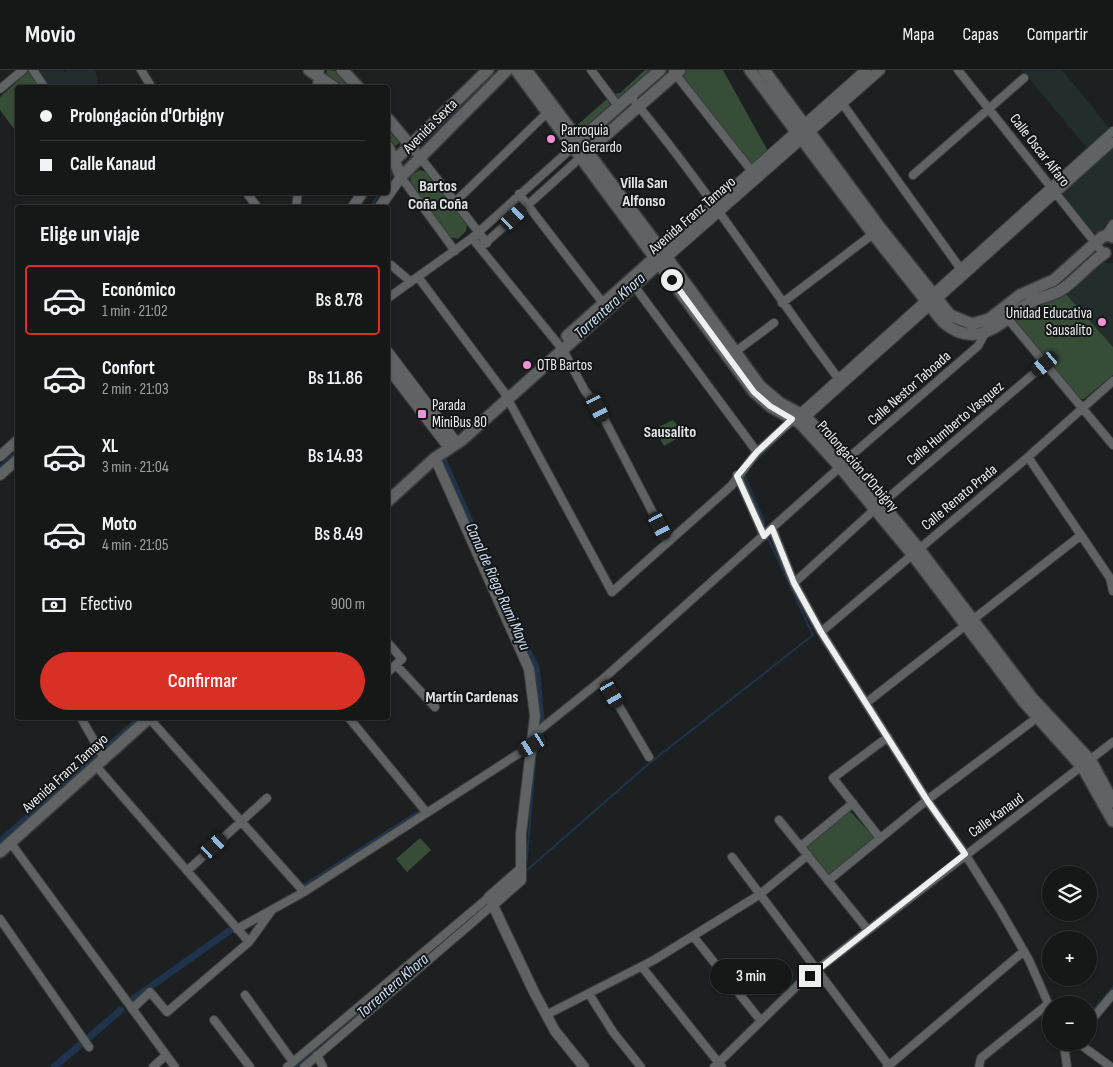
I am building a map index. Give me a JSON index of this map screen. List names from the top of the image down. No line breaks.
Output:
{"streets":{"main road":["Avenida Sexta","Avenida Franz Tamayo","Prolongación d'Orbigny"],"street":["Calle Oscar Alfaro","Calle Nestor Taboada","Calle Humberto Vasquez","Calle Renato Prada","Calle Kanaud"]},"crossings":[["Avenida Franz Tamayo","Prolongación d'Orbigny"],["Calle Nestor Taboada","Prolongación d'Orbigny"],["Calle Humberto Vasquez","Prolongación d'Orbigny"],["Prolongación d'Orbigny","Calle Renato Prada"],["Prolongación d'Orbigny","Calle Kanaud"]],"districts":["Villa San Alfonso","Bartos Coña Coña","Sausalito","Martín Cardenas"],"water":["Torrentera Khora","Canal de Riego Rumi Mayu"],"places":{"other":["Parroquia San Gerardo","Unidad Educativa Sausalito","OTB Bartos"],"transit":["Parada MiniBus 80"]},"page":{"header":"Movio","nav":["Mapa","Capas","Compartir"],"banner":["Prolongación d'Orbigny","Calle Kanaud"],"heading":"Elige un viaje","list":[{"name":"Económico","note":"1 min · 21:02","value":"Bs 8.78"},{"name":"Confort","note":"2 min · 21:03","value":"Bs 11.86"},{"name":"XL","note":"3 min · 21:04","value":"Bs 14.93"},{"name":"Moto","note":"4 min · 21:05","value":"Bs 8.49"}],"pay":["Efectivo","900 m"],"buttons":"Confirmar","map_buttons":["+","−"],"bubble":"3 min"}}
